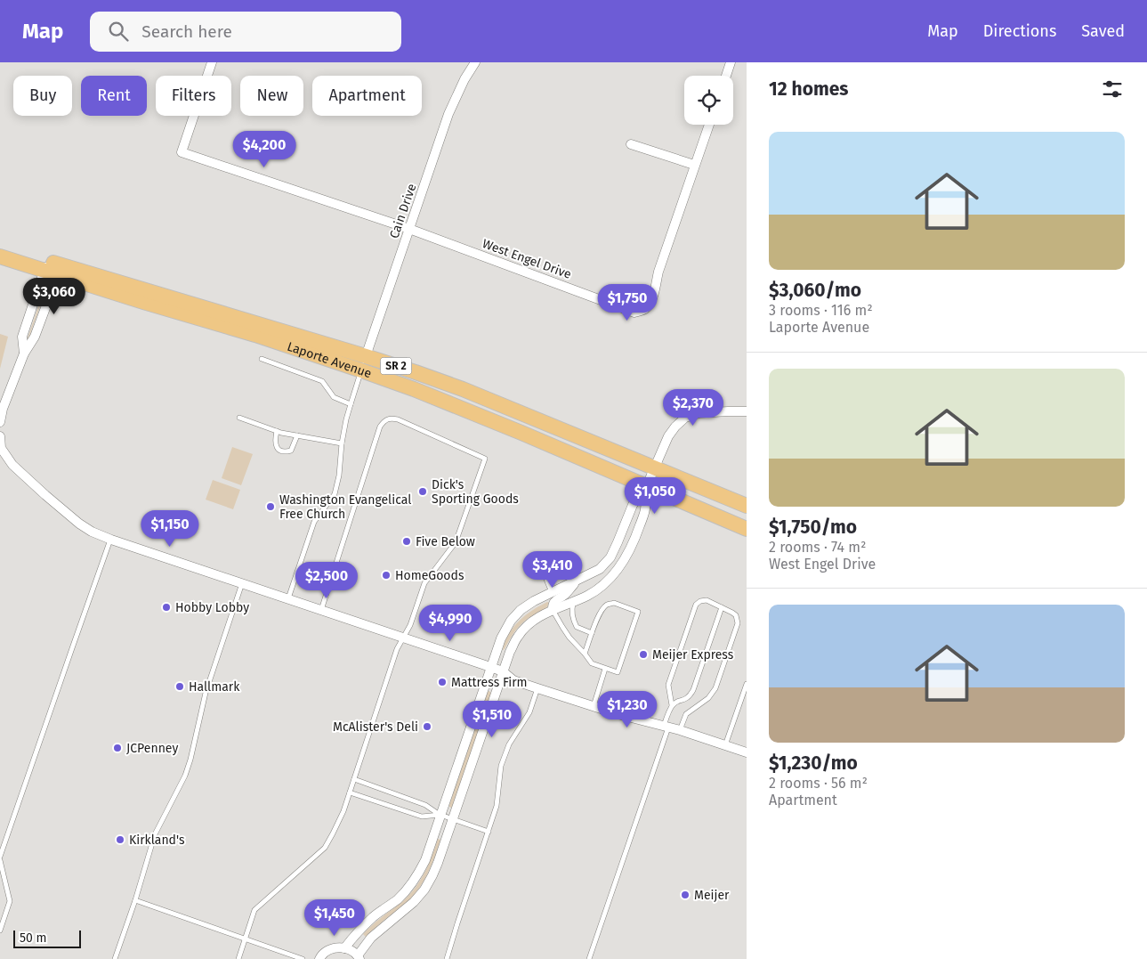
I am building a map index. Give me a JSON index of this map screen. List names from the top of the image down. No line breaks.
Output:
{"streets":{"main road":["Laporte Avenue","SR 2"],"street":["Cain Drive","West Engel Drive"]},"crossings":[["Cain Drive","West Engel Drive"],["Cain Drive","Laporte Avenue"]],"places":["Dick's Sporting Goods","Washington Evangelical Free Church","Five Below","HomeGoods","Hobby Lobby","Meijer Express","Mattress Firm","Hallmark","McAlister's Deli","JCPenney","Kirkland's","Meijer"],"scale_bar":"50 m","page":{"header":"Map","search":"Search here","nav":["Map","Directions","Saved"],"heading":"12 homes","chip":["Buy","Rent","Filters","New","Apartment"],"list":[{"name":"$3,060/mo","note":"3 rooms · 116 m² · Laporte Avenue"},{"name":"$1,750/mo","note":"2 rooms · 74 m² · West Engel Drive"},{"name":"$1,230/mo","note":"2 rooms · 56 m² · Apartment"}],"price":["$4,200","$3,060","$1,750","$2,370","$1,050","$1,150","$3,410","$2,500","$4,990","$1,230","$1,510","$1,450"],"scale":"50 m"}}
